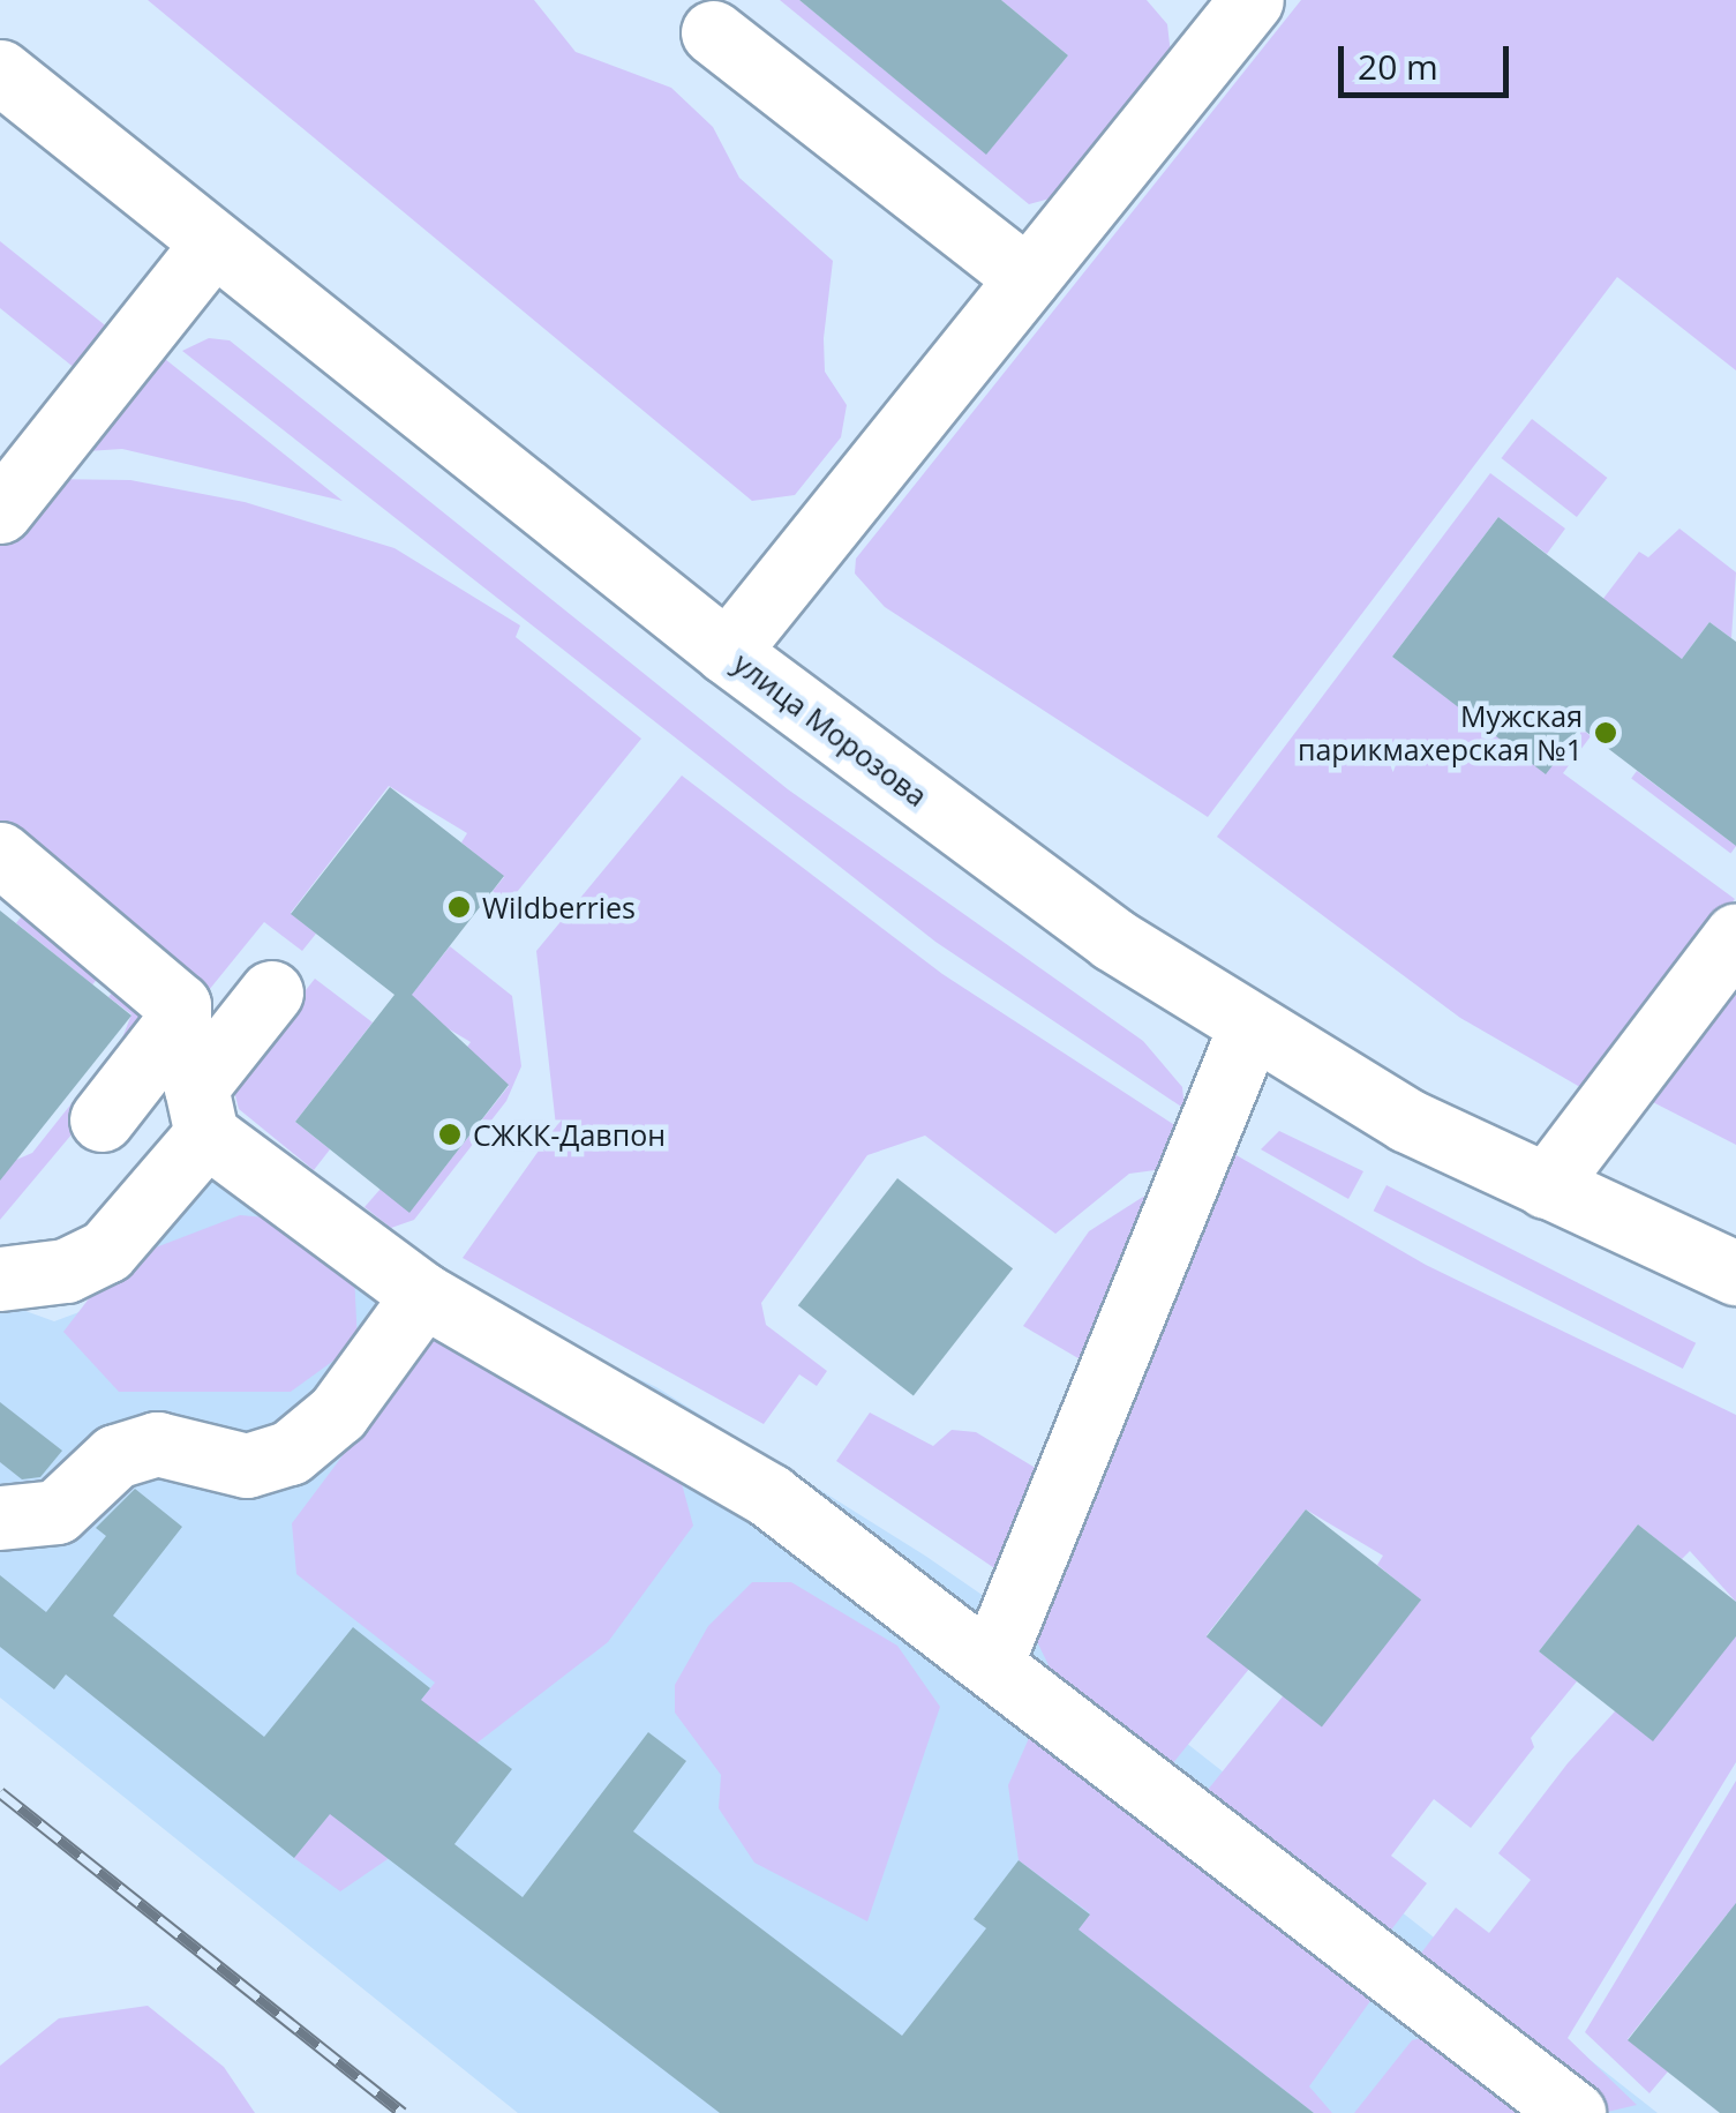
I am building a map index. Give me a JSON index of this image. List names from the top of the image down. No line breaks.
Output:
{"streets":{"main road":["улица Морозова"]},"places":["Мужская парикмахерская №1","Wildberries","СЖКК-Давпон"],"scale_bar":"20 m"}
